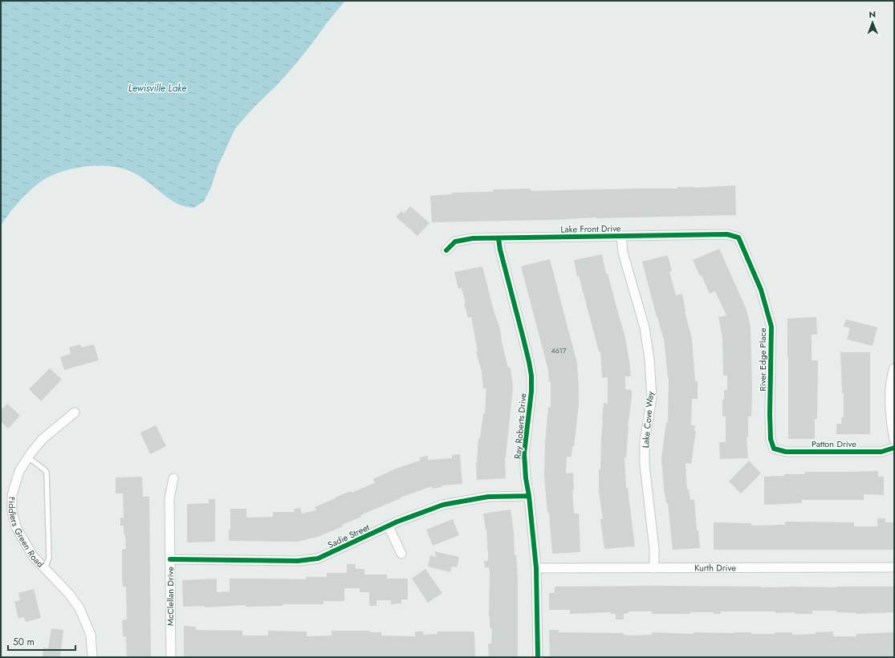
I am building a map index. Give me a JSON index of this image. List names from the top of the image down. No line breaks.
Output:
{"streets":{"street":["Lake Front Drive","River Edge Place","Lake Cove Way","Ray Roberts Drive","Patton Drive","Fiddlers Green Road","Sadie Street","Kurth Drive","McClellan Drive"]},"crossings":[["Lake Front Drive","River Edge Place"],["Lake Front Drive","Lake Cove Way"],["Lake Front Drive","Ray Roberts Drive"],["River Edge Place","Patton Drive"],["Lake Cove Way","Kurth Drive"],["Ray Roberts Drive","Sadie Street"],["Ray Roberts Drive","Kurth Drive"],["Sadie Street","McClellan Drive"]],"water":["Lewisville Lake"],"house_numbers":["4617"],"scale_bar":"50 m","north":"top"}
